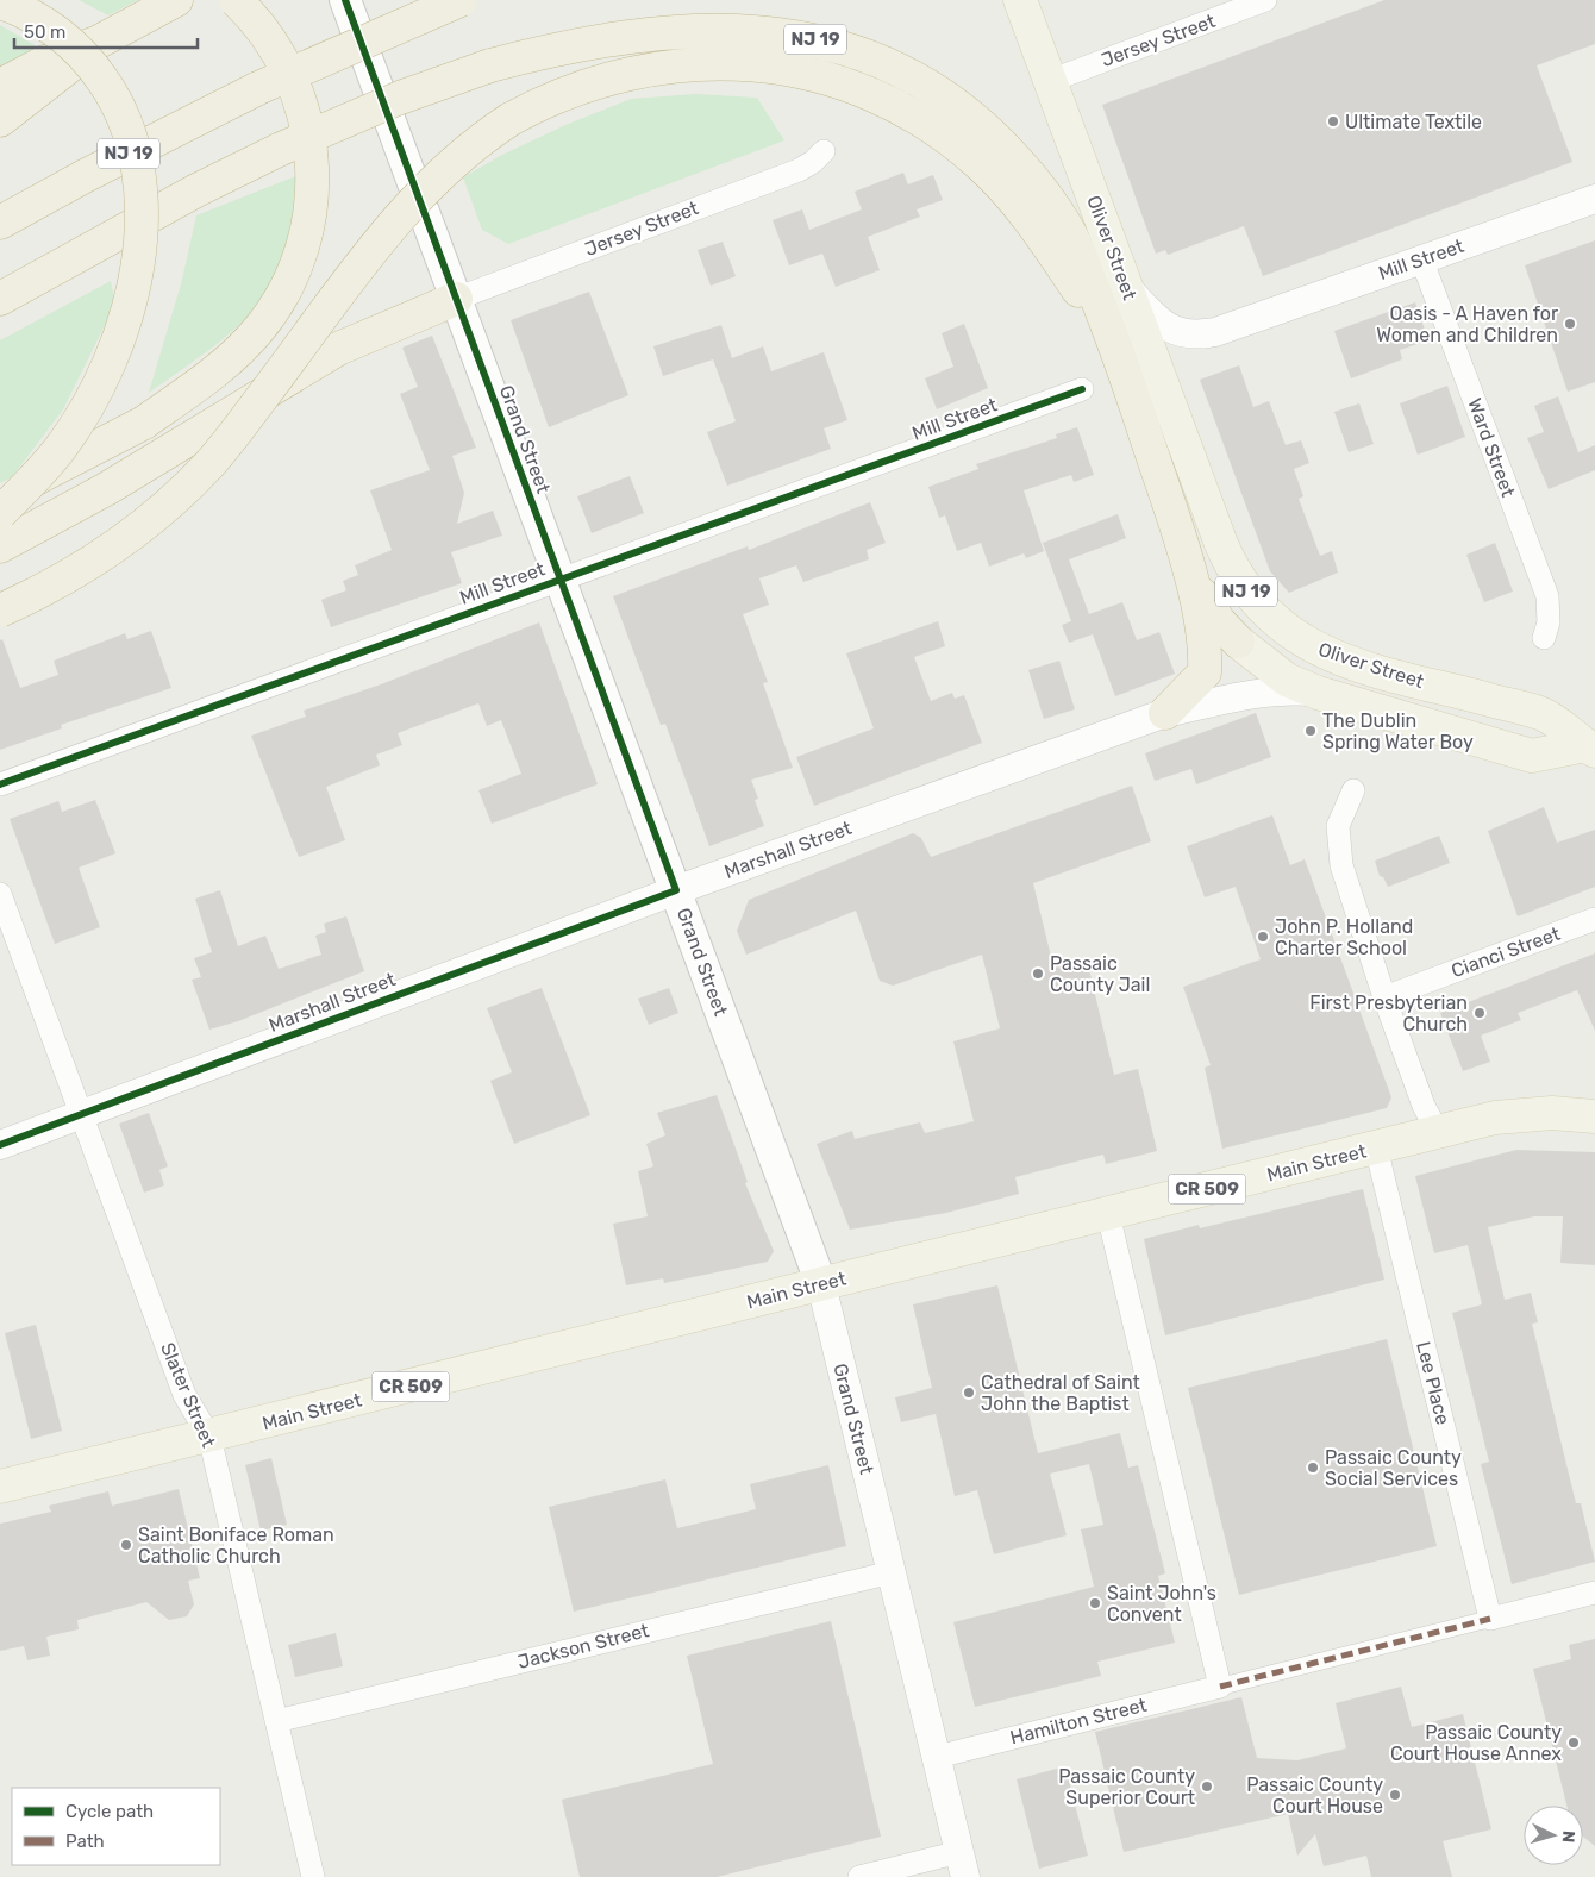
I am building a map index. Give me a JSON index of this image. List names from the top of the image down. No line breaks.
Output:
{"streets":{"highway":["NJ 19"],"main road":["Oliver Street","Grand Street","Main Street","CR 509"],"street":["Jersey Street","Mill Street","Ward Street","Marshall Street","Cianci Street","Lee Place","Slater Street","Jackson Street","Hamilton Street"]},"crossings":[["NJ 19","Oliver Street"],["Jersey Street","Oliver Street"],["Jersey Street","Grand Street"],["Oliver Street","Mill Street"],["Oliver Street","Marshall Street"],["Mill Street","Grand Street"],["Mill Street","Ward Street"],["Grand Street","Marshall Street"],["Grand Street","Main Street"],["Grand Street","Jackson Street"],["Grand Street","Hamilton Street"],["Marshall Street","Slater Street"],["Main Street","Lee Place"],["Main Street","Slater Street"],["Slater Street","Jackson Street"]],"places":["Ultimate Textile","Oasis - A Haven for Women and Children","The Dublin Spring Water Boy","John P. Holland Charter School","Passaic County Jail","First Presbyterian Church","Cathedral of Saint John the Baptist","Passaic County Social Services","Saint Boniface Roman Catholic Church","Saint John's Convent","Passaic County Court House Annex","Passaic County Superior Court","Passaic County Court House"],"legend":["Cycle path","Path"],"scale_bar":"50 m","north":"right"}
